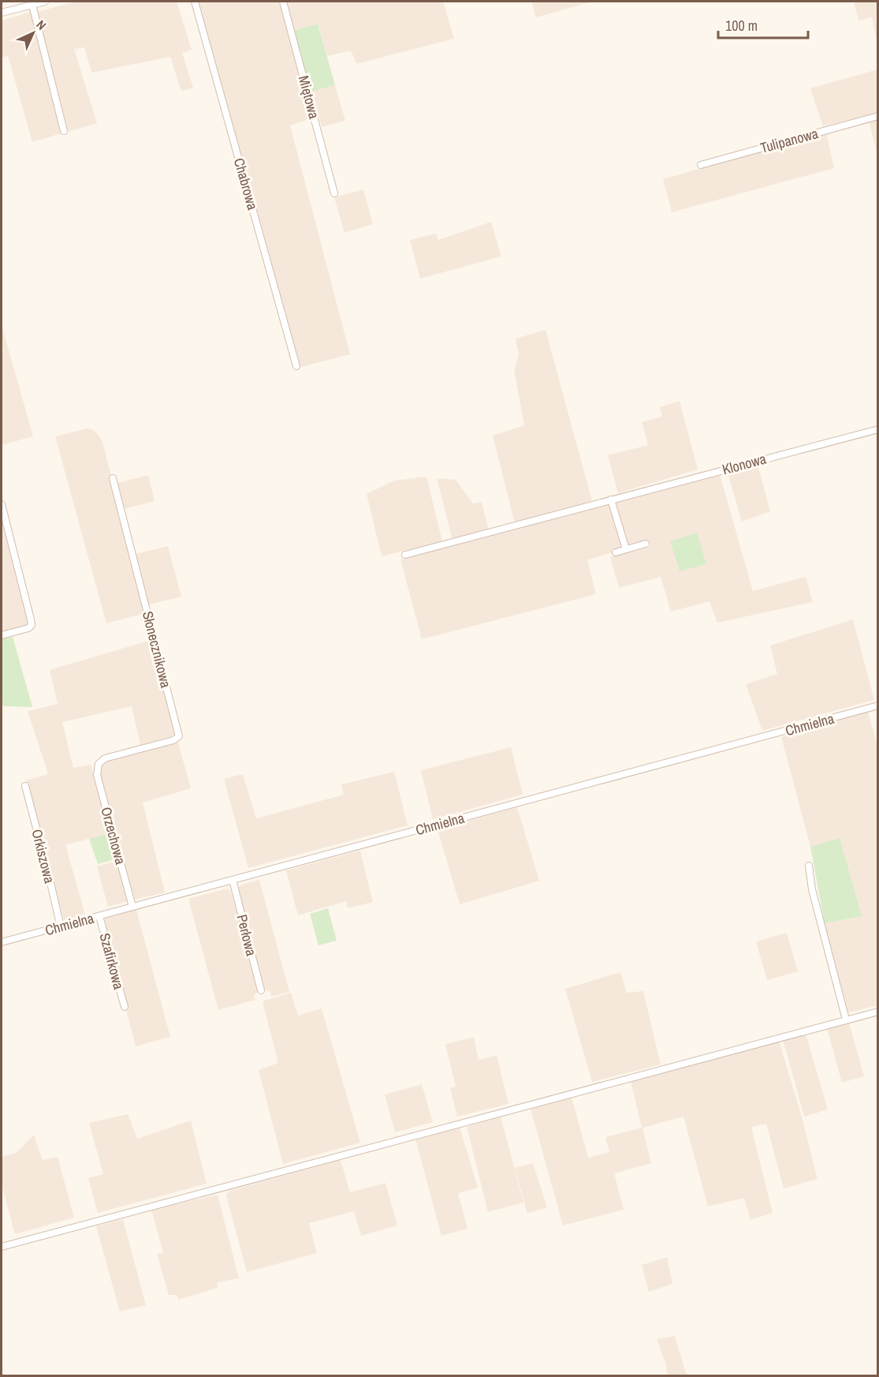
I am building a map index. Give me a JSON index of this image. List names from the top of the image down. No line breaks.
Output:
{"streets":{"street":["Miętowa","Tulipanowa","Chabrowa","Klonowa","Słonecznikowa","Chmielna","Orzechowa","Orkiszowa","Perłowa","Szafirkowa"]},"crossings":[["Słonecznikowa","Orzechowa"],["Chmielna","Orzechowa"],["Chmielna","Orkiszowa"],["Chmielna","Perłowa"],["Chmielna","Szafirkowa"]],"scale_bar":"100 m","north":"top right"}
